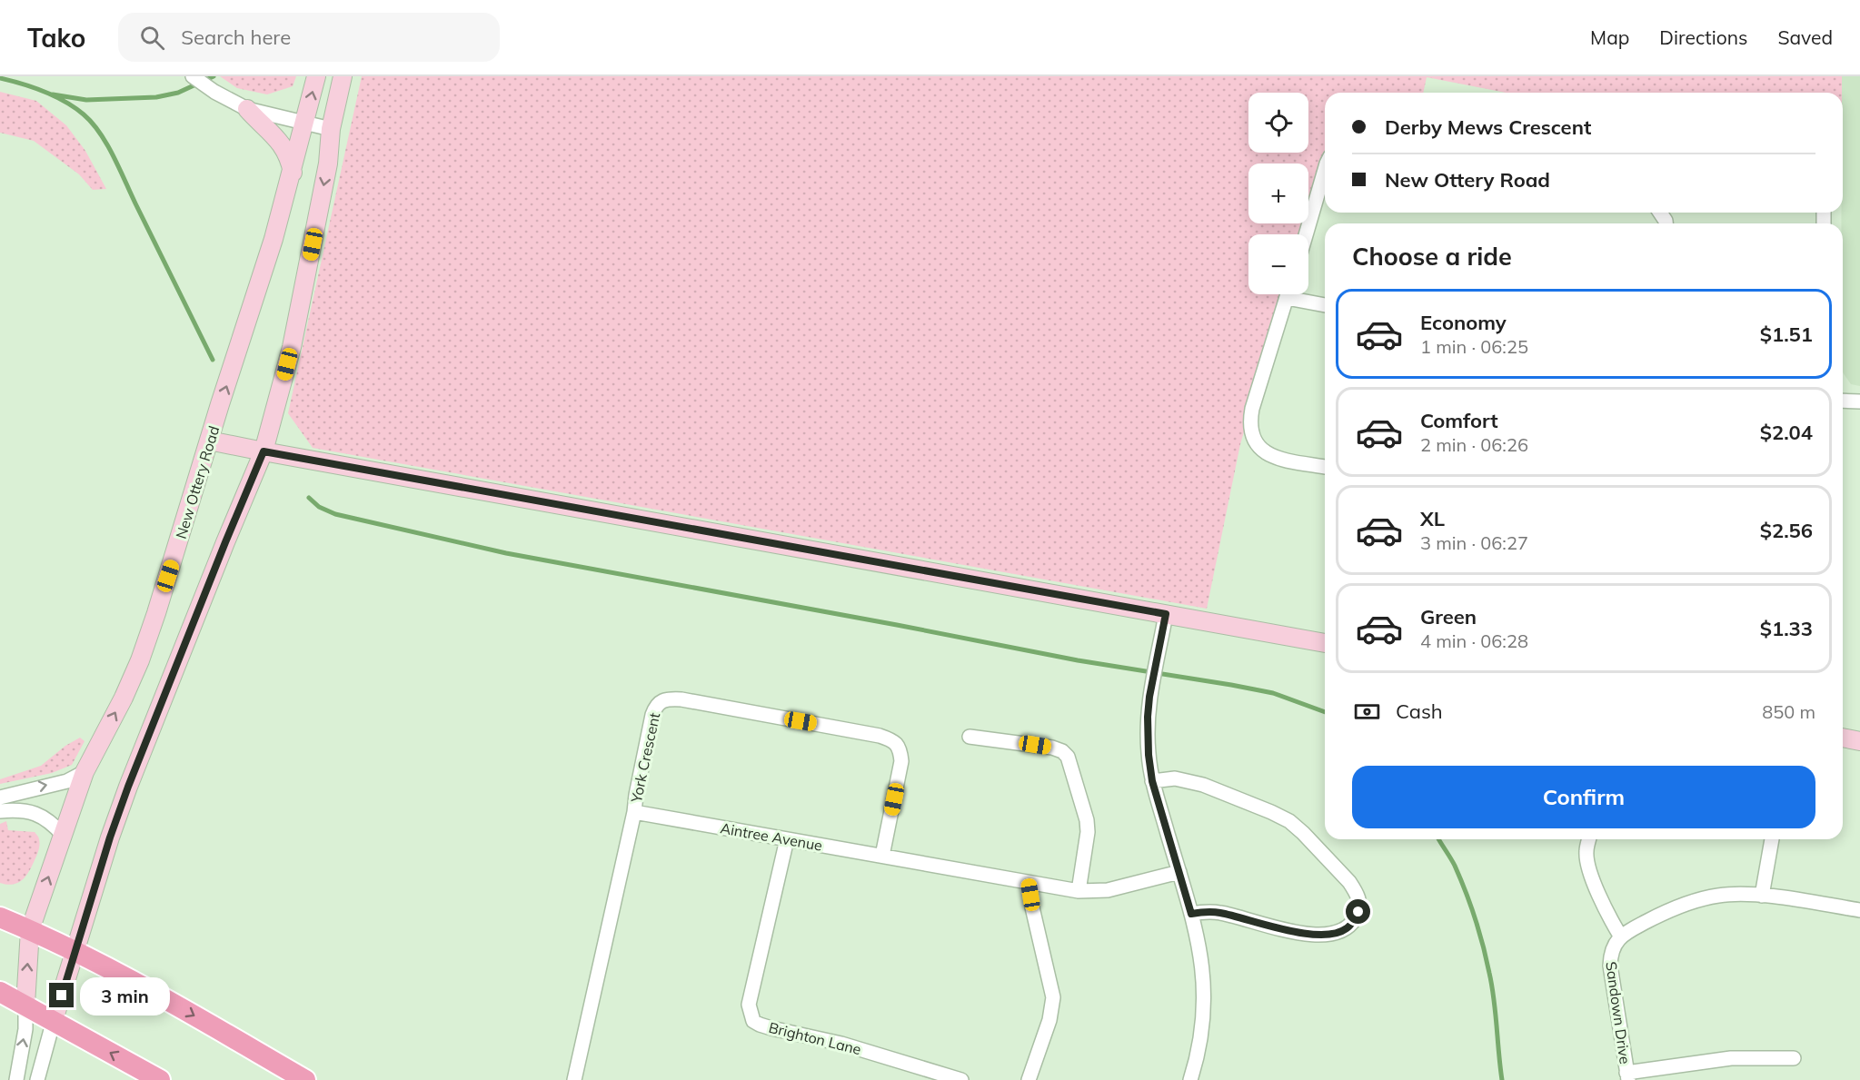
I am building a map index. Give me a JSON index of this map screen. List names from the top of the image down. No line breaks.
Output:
{"streets":{"main road":["New Ottery Road"],"street":["York Crescent","Aintree Avenue","Sandown Drive","Brighton Lane"]},"crossings":[["York Crescent","Aintree Avenue"],["Aintree Avenue","Brighton Lane"]],"page":{"header":"Tako","search":"Search here","nav":["Map","Directions","Saved"],"map_buttons":["+","−"],"banner":["Derby Mews Crescent","New Ottery Road"],"heading":"Choose a ride","list":[{"name":"Economy","note":"1 min · 06:25","value":"$1.51"},{"name":"Comfort","note":"2 min · 06:26","value":"$2.04"},{"name":"XL","note":"3 min · 06:27","value":"$2.56"},{"name":"Green","note":"4 min · 06:28","value":"$1.33"}],"pay":["Cash","850 m"],"buttons":"Confirm","bubble":"3 min"}}
